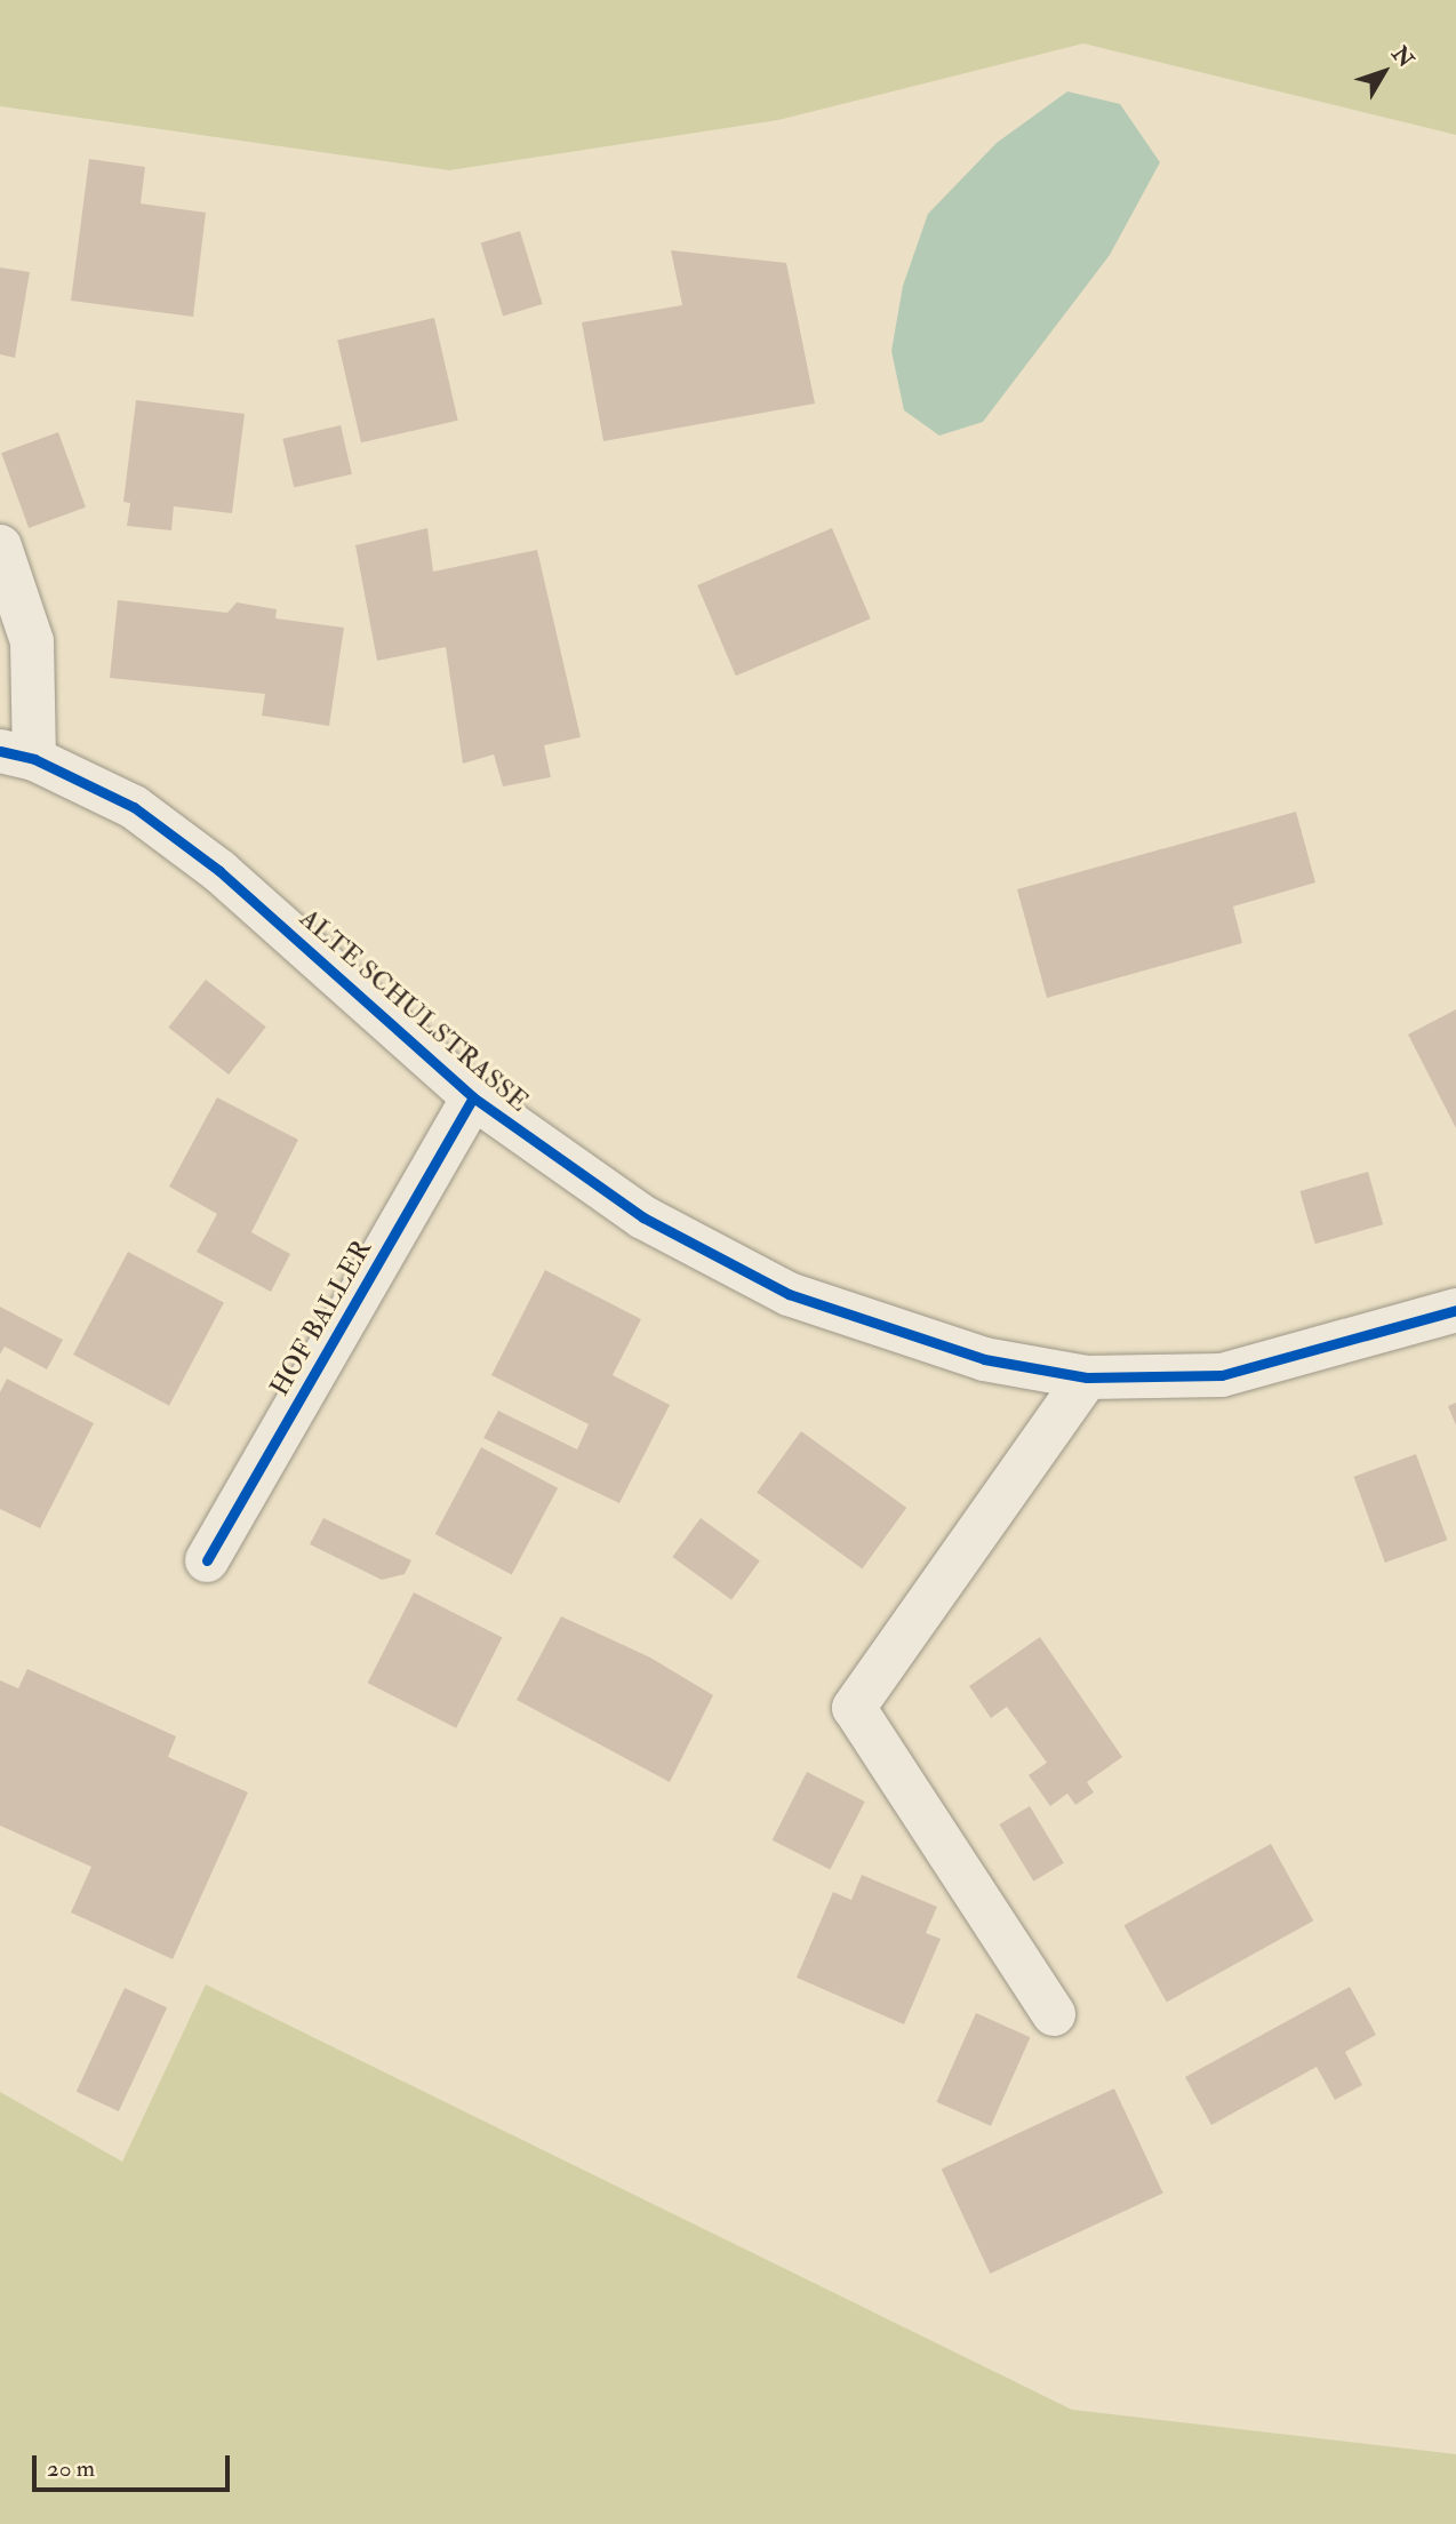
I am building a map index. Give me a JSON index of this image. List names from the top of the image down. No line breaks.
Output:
{"streets":{"street":["ALTE SCHULSTRASSE","HOF BALLER"]},"crossings":[["ALTE SCHULSTRASSE","HOF BALLER"]],"scale_bar":"20 m","north":"top right"}
